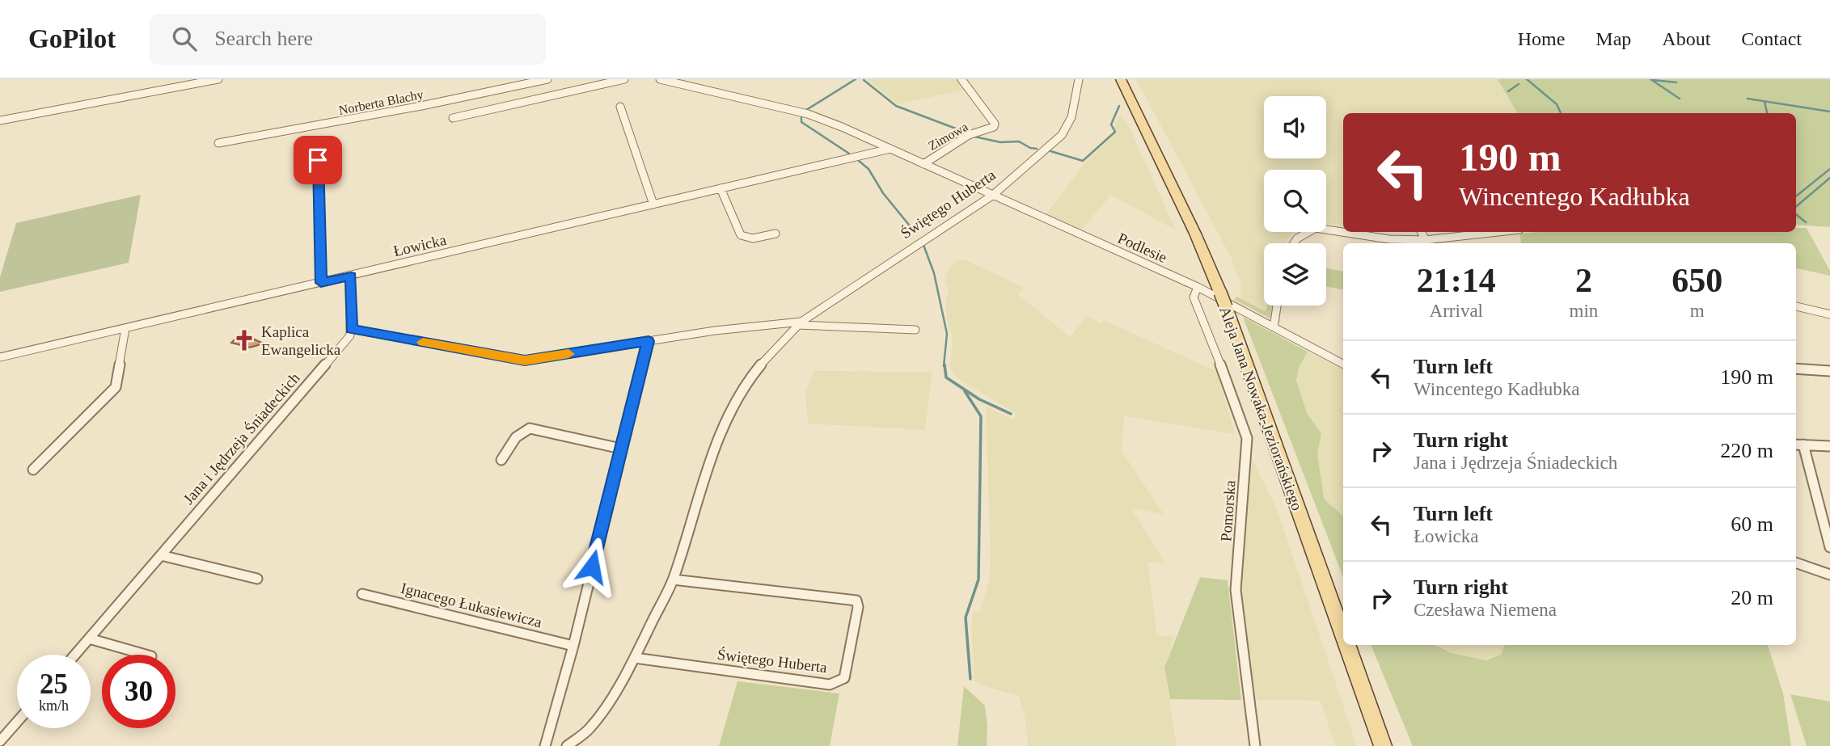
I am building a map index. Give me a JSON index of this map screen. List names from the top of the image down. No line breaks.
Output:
{"streets":{"main road":["Aleja Jana Nowaka-Jeziorańskiego"],"street":["Norberta Blachy","Zimowa","Świętego Huberta","Łowicka","Podlesie","Jana i Jędrzeja Śniadeckich","Pomorska","Ignacego Łukasiewicza"]},"crossings":[["Zimowa","Podlesie"],["Świętego Huberta","Podlesie"],["Łowicka","Podlesie"],["Podlesie","Pomorska"]],"places":{"church":["Kaplica Ewangelicka"]},"page":{"header":"GoPilot","search":"Search here","nav":["Home","Map","About","Contact"],"turn":["190 m","Wincentego Kadłubka"],"eta":["21:14","Arrival","2","min","650","m"],"list":[{"name":"Turn left","note":"Wincentego Kadłubka","value":"190 m"},{"name":"Turn right","note":"Jana i Jędrzeja Śniadeckich","value":"220 m"},{"name":"Turn left","note":"Łowicka","value":"60 m"},{"name":"Turn right","note":"Czesława Niemena","value":"20 m"}],"speed":"25 km/h","limit":"30"}}
